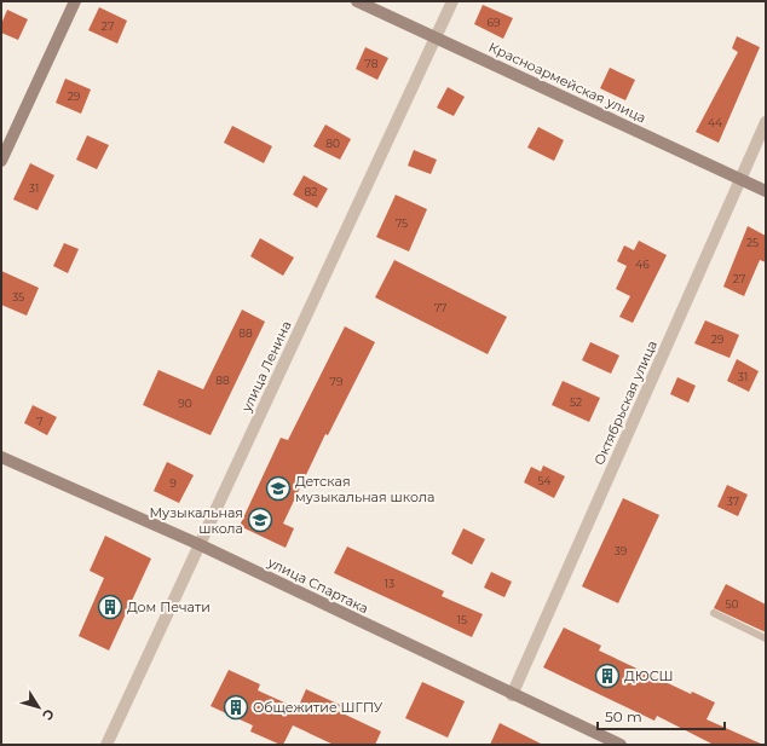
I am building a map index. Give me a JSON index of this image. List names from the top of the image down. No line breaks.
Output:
{"streets":{"street":["Красноармейская улица","улица Ленина","Октябрьская улица","улица Спартака"]},"crossings":[["Красноармейская улица","улица Ленина"],["Красноармейская улица","Октябрьская улица"],["улица Ленина","улица Спартака"],["Октябрьская улица","улица Спартака"]],"places":{"school or university":["Детская музыкальная школа","Музыкальная школа"],"building":["Дом Печати","ДЮСШ","Общежитие ШГПУ"]},"house_numbers":["69","27","78","29","44","80","31","82","75","25","46","27","35","77","88","29","31","88","79","52","90","7","54","9","37","39","13","50","15"],"scale_bar":"50 m","north":"bottom right"}
